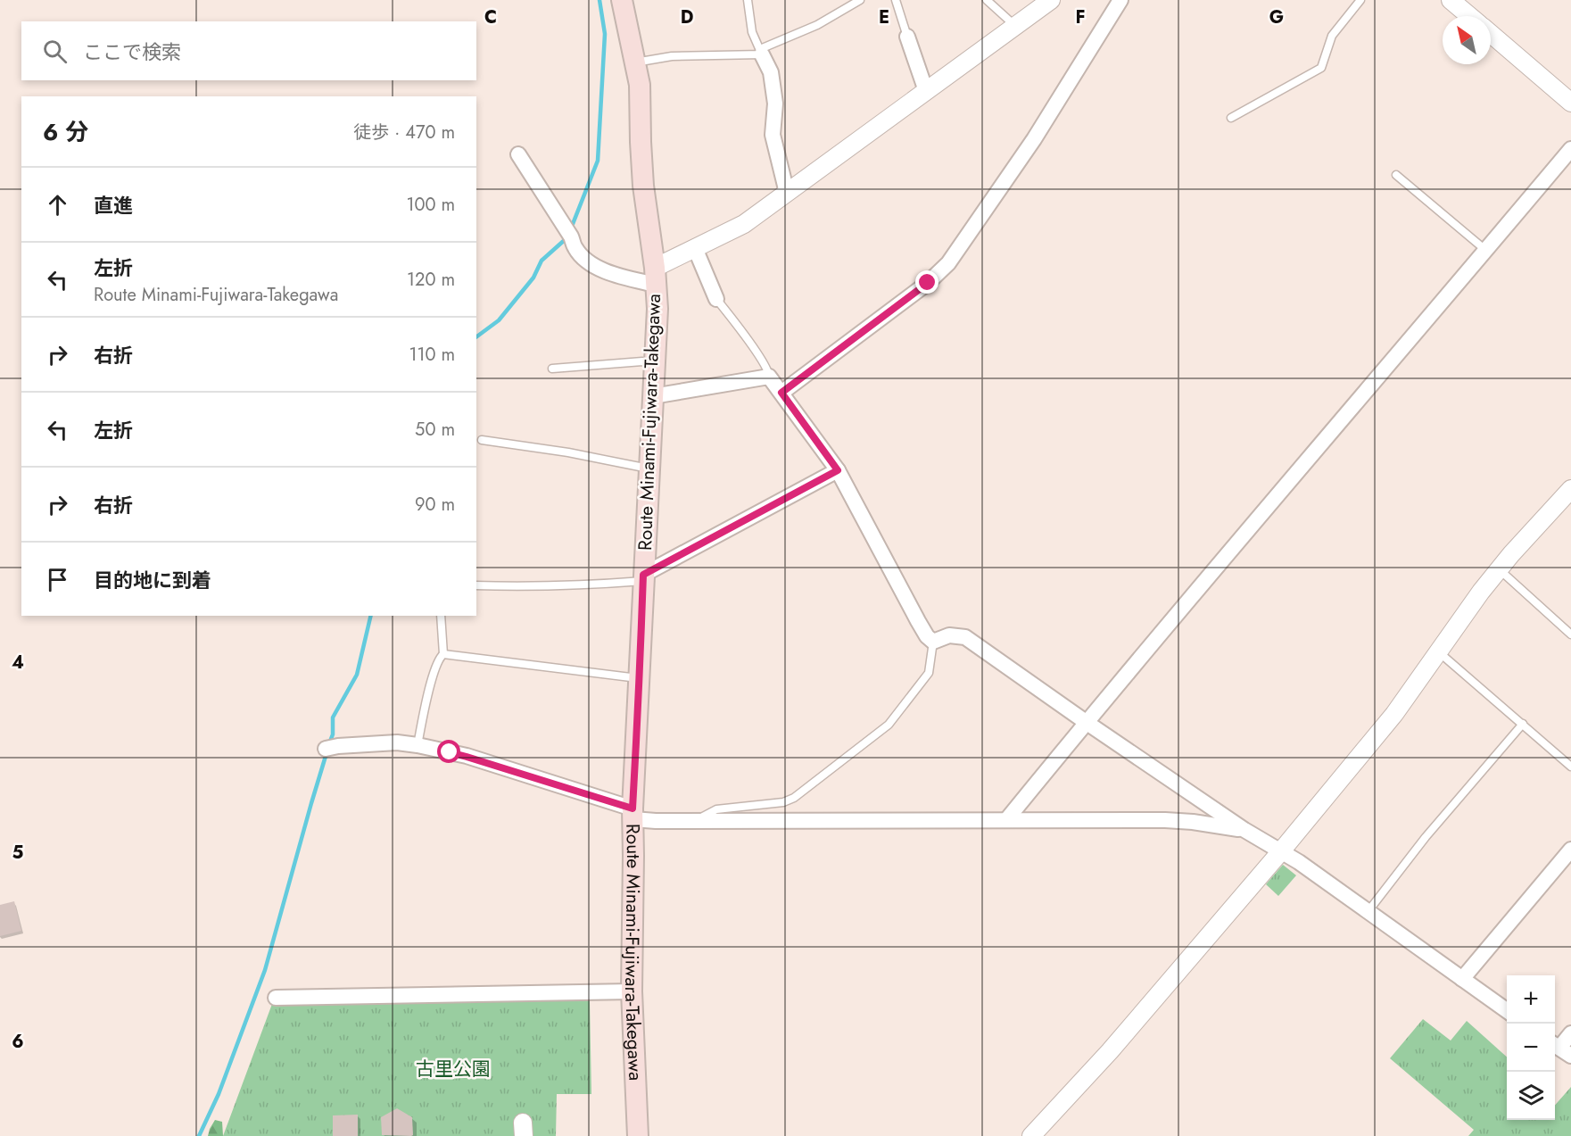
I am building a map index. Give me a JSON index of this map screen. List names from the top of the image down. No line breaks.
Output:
{"streets":{"main road":["Route Minami-Fujiwara-Takegawa"]},"parks":["古里公園"],"north":"top left","page":{"search":"ここで検索","heading":["6 分","徒歩 · 470 m"],"list":[["直進","100 m"],["左折","Route Minami-Fujiwara-Takegawa","120 m"],["右折","110 m"],["左折","50 m"],["右折","90 m"],"目的地に到着"],"map_buttons":["+","−"]},"grid":{"columns":["C","D","E","F","G"],"rows":["4","5","6"]}}
